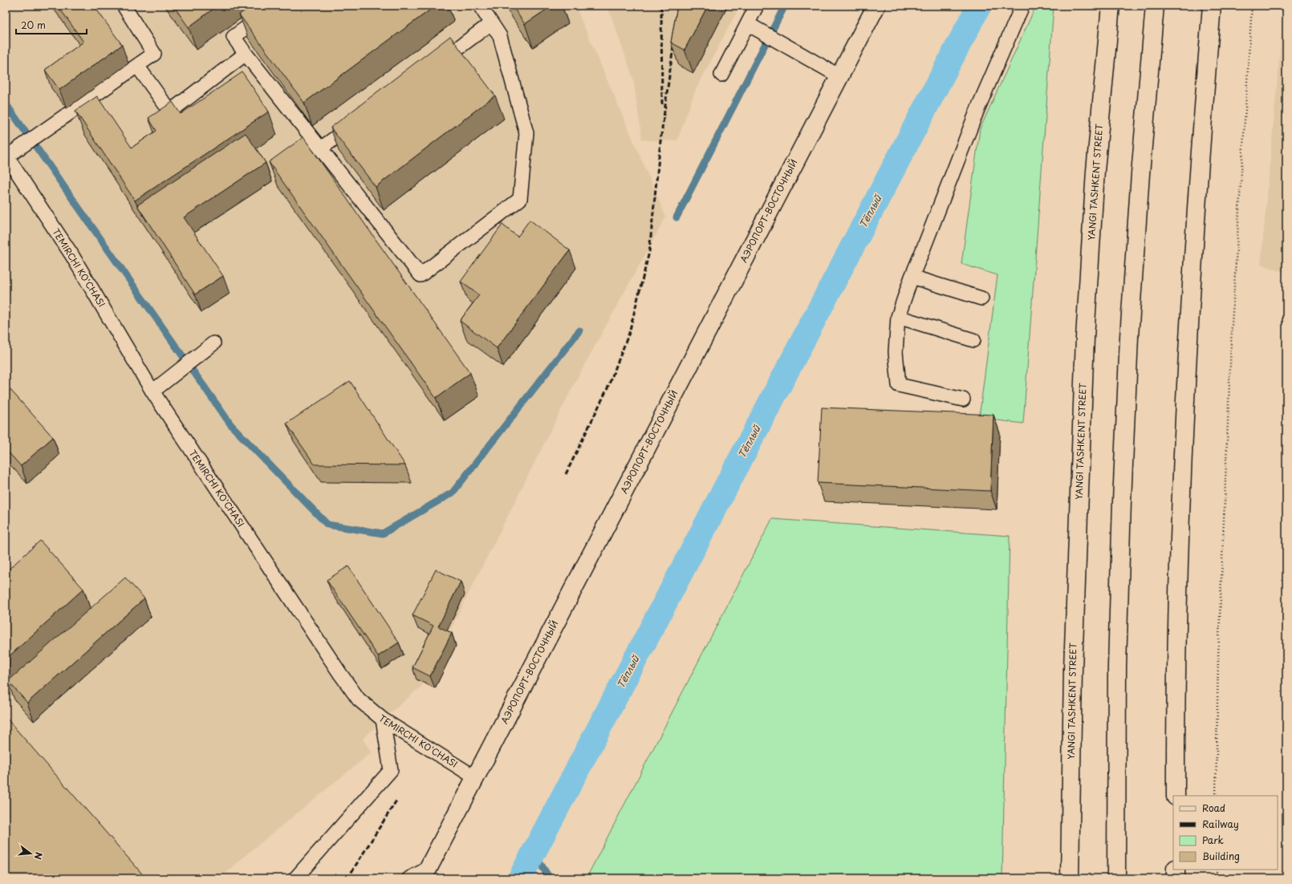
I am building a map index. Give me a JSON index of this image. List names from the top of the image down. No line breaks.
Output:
{"streets":{"main road":["YANGI TASHKENT STREET","АЭРОПОРТ-ВОСТОЧНЫЙ"],"lane":["TEMIRCHI KO'CHASI"]},"crossings":[["АЭРОПОРТ-ВОСТОЧНЫЙ","TEMIRCHI KO'CHASI"]],"water":["Тёплый"],"legend":["Road","Railway","Park","Building"],"scale_bar":"20 m","north":"right"}
